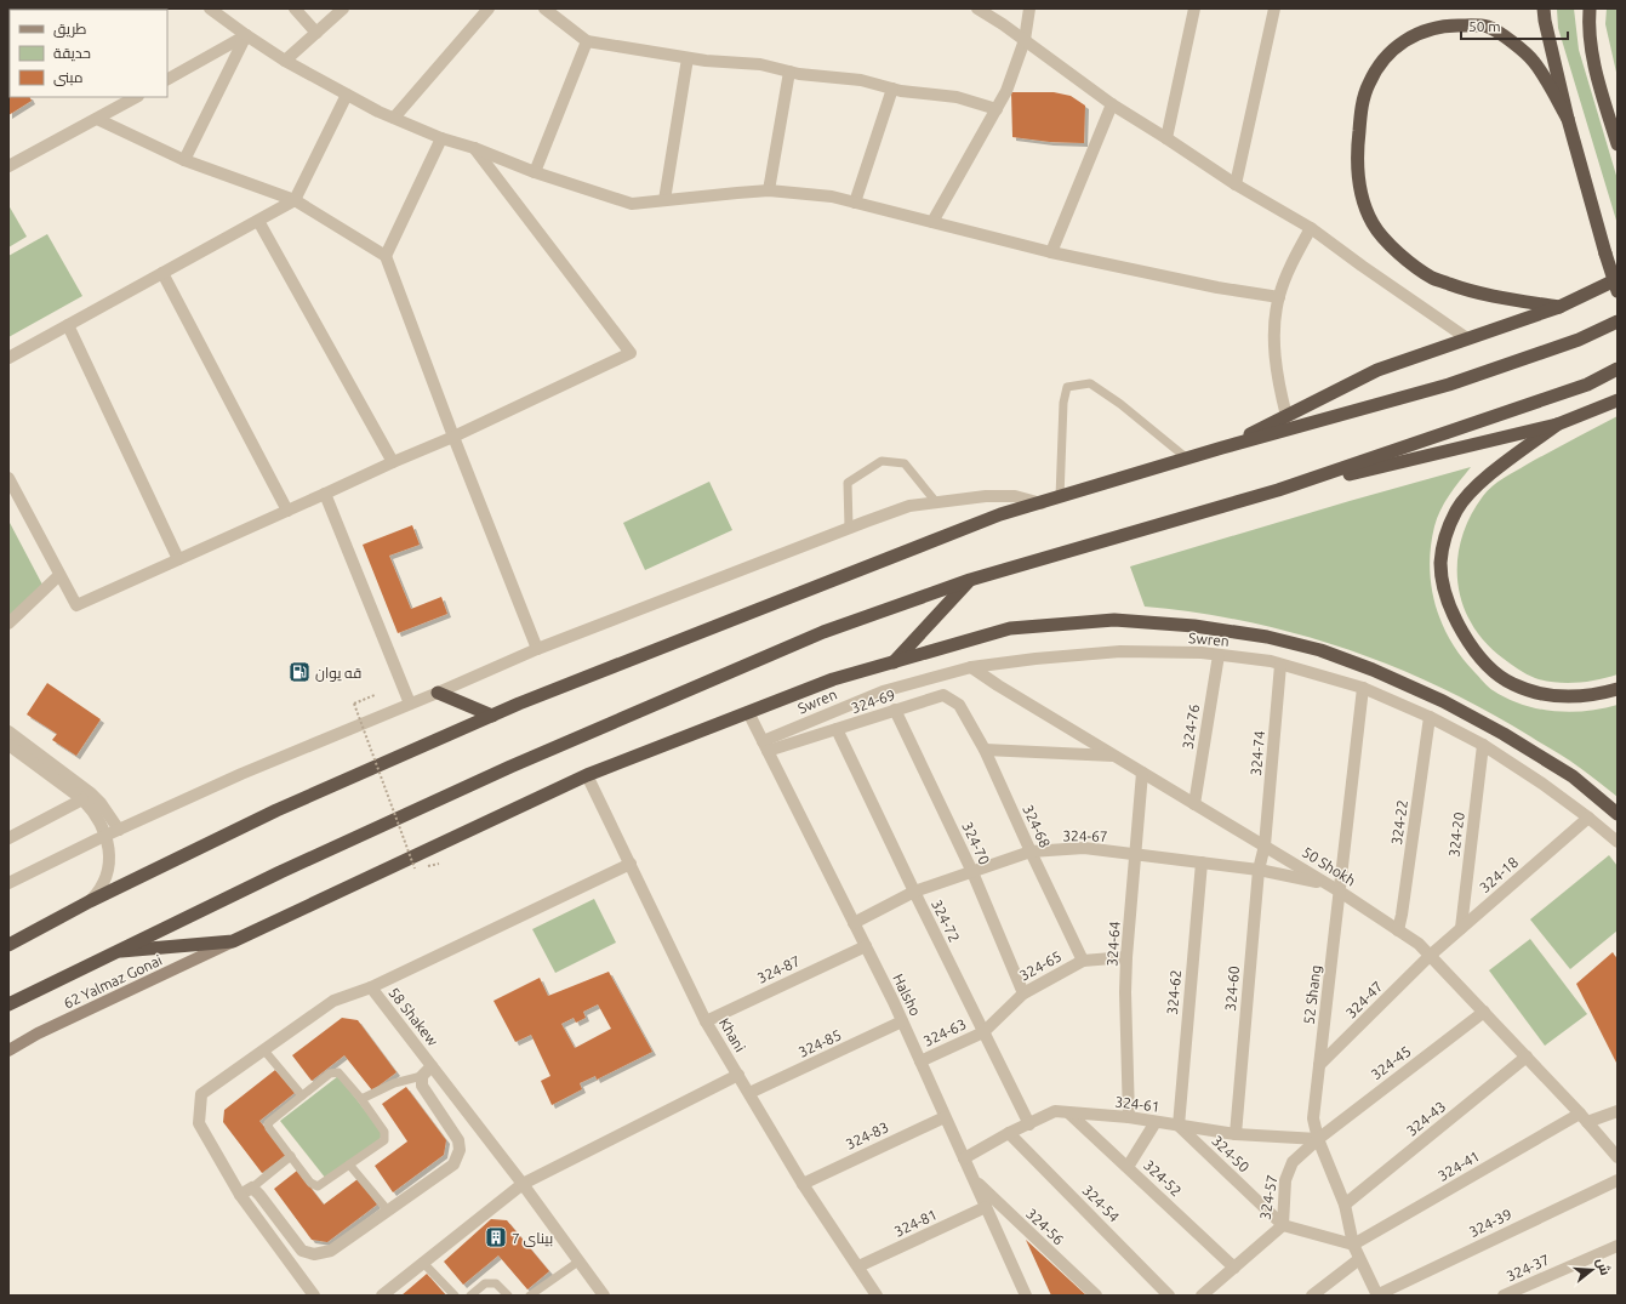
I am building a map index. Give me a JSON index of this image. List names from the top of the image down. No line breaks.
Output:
{"streets":{"main road":["62 Yalmaz Gonai"],"street":["Swren","324-69","324-76","324-74","324-22","324-68","324-20","324-67","324-70","50 Shokh","324-18","324-72","324-64","324-65","324-87","324-60","324-62","Halsho","52 Shang","324-47","58 Shakew","324-63","Khani","324-85","324-45","324-61","324-43","324-83","324-50","324-41","324-52","324-57","324-54","324-81","324-39","324-56","324-37"]},"crossings":[["Swren","324-69"],["Swren","324-76"],["Swren","324-74"],["Swren","324-22"],["Swren","324-20"],["Swren","50 Shokh"],["Swren","324-18"],["Swren","Halsho"],["Swren","52 Shang"],["324-69","324-68"],["324-69","324-70"],["324-69","324-72"],["324-69","Halsho"],["324-76","50 Shokh"],["324-74","50 Shokh"],["324-74","324-60"],["324-22","50 Shokh"],["324-68","324-67"],["324-68","324-65"],["324-20","324-18"],["324-67","324-70"],["324-67","50 Shokh"],["324-67","324-72"],["324-67","324-64"],["324-67","324-60"],["324-67","324-62"],["324-67","Halsho"],["324-70","324-65"],["50 Shokh","324-18"],["50 Shokh","324-64"],["50 Shokh","324-60"],["50 Shokh","52 Shang"],["50 Shokh","324-47"],["50 Shokh","324-45"],["50 Shokh","324-43"],["50 Shokh","324-41"],["324-18","324-47"],["324-72","324-65"],["324-72","324-63"],["324-72","324-61"],["324-64","324-65"],["324-64","324-61"],["324-65","324-63"],["324-87","Halsho"],["324-87","Khani"],["324-60","324-61"],["324-62","324-61"],["324-62","324-50"],["Halsho","324-63"],["Halsho","324-85"],["Halsho","324-61"],["Halsho","324-83"],["Halsho","324-81"],["Halsho","324-56"],["52 Shang","324-47"],["52 Shang","324-45"],["52 Shang","324-61"],["52 Shang","324-43"],["52 Shang","324-41"],["52 Shang","324-57"],["52 Shang","324-39"],["58 Shakew","Khani"],["Khani","324-85"],["Khani","324-83"],["Khani","324-81"],["324-45","324-61"],["324-45","324-57"],["324-61","324-50"],["324-61","324-52"],["324-61","324-57"],["324-61","324-54"],["324-50","324-57"],["324-52","324-57"]],"places":{"fuel station":["قه یوان"],"building":["بيناى 7"]},"legend":["طريق","حديقة","مبنى"],"scale_bar":"50 m","north":"right"}
